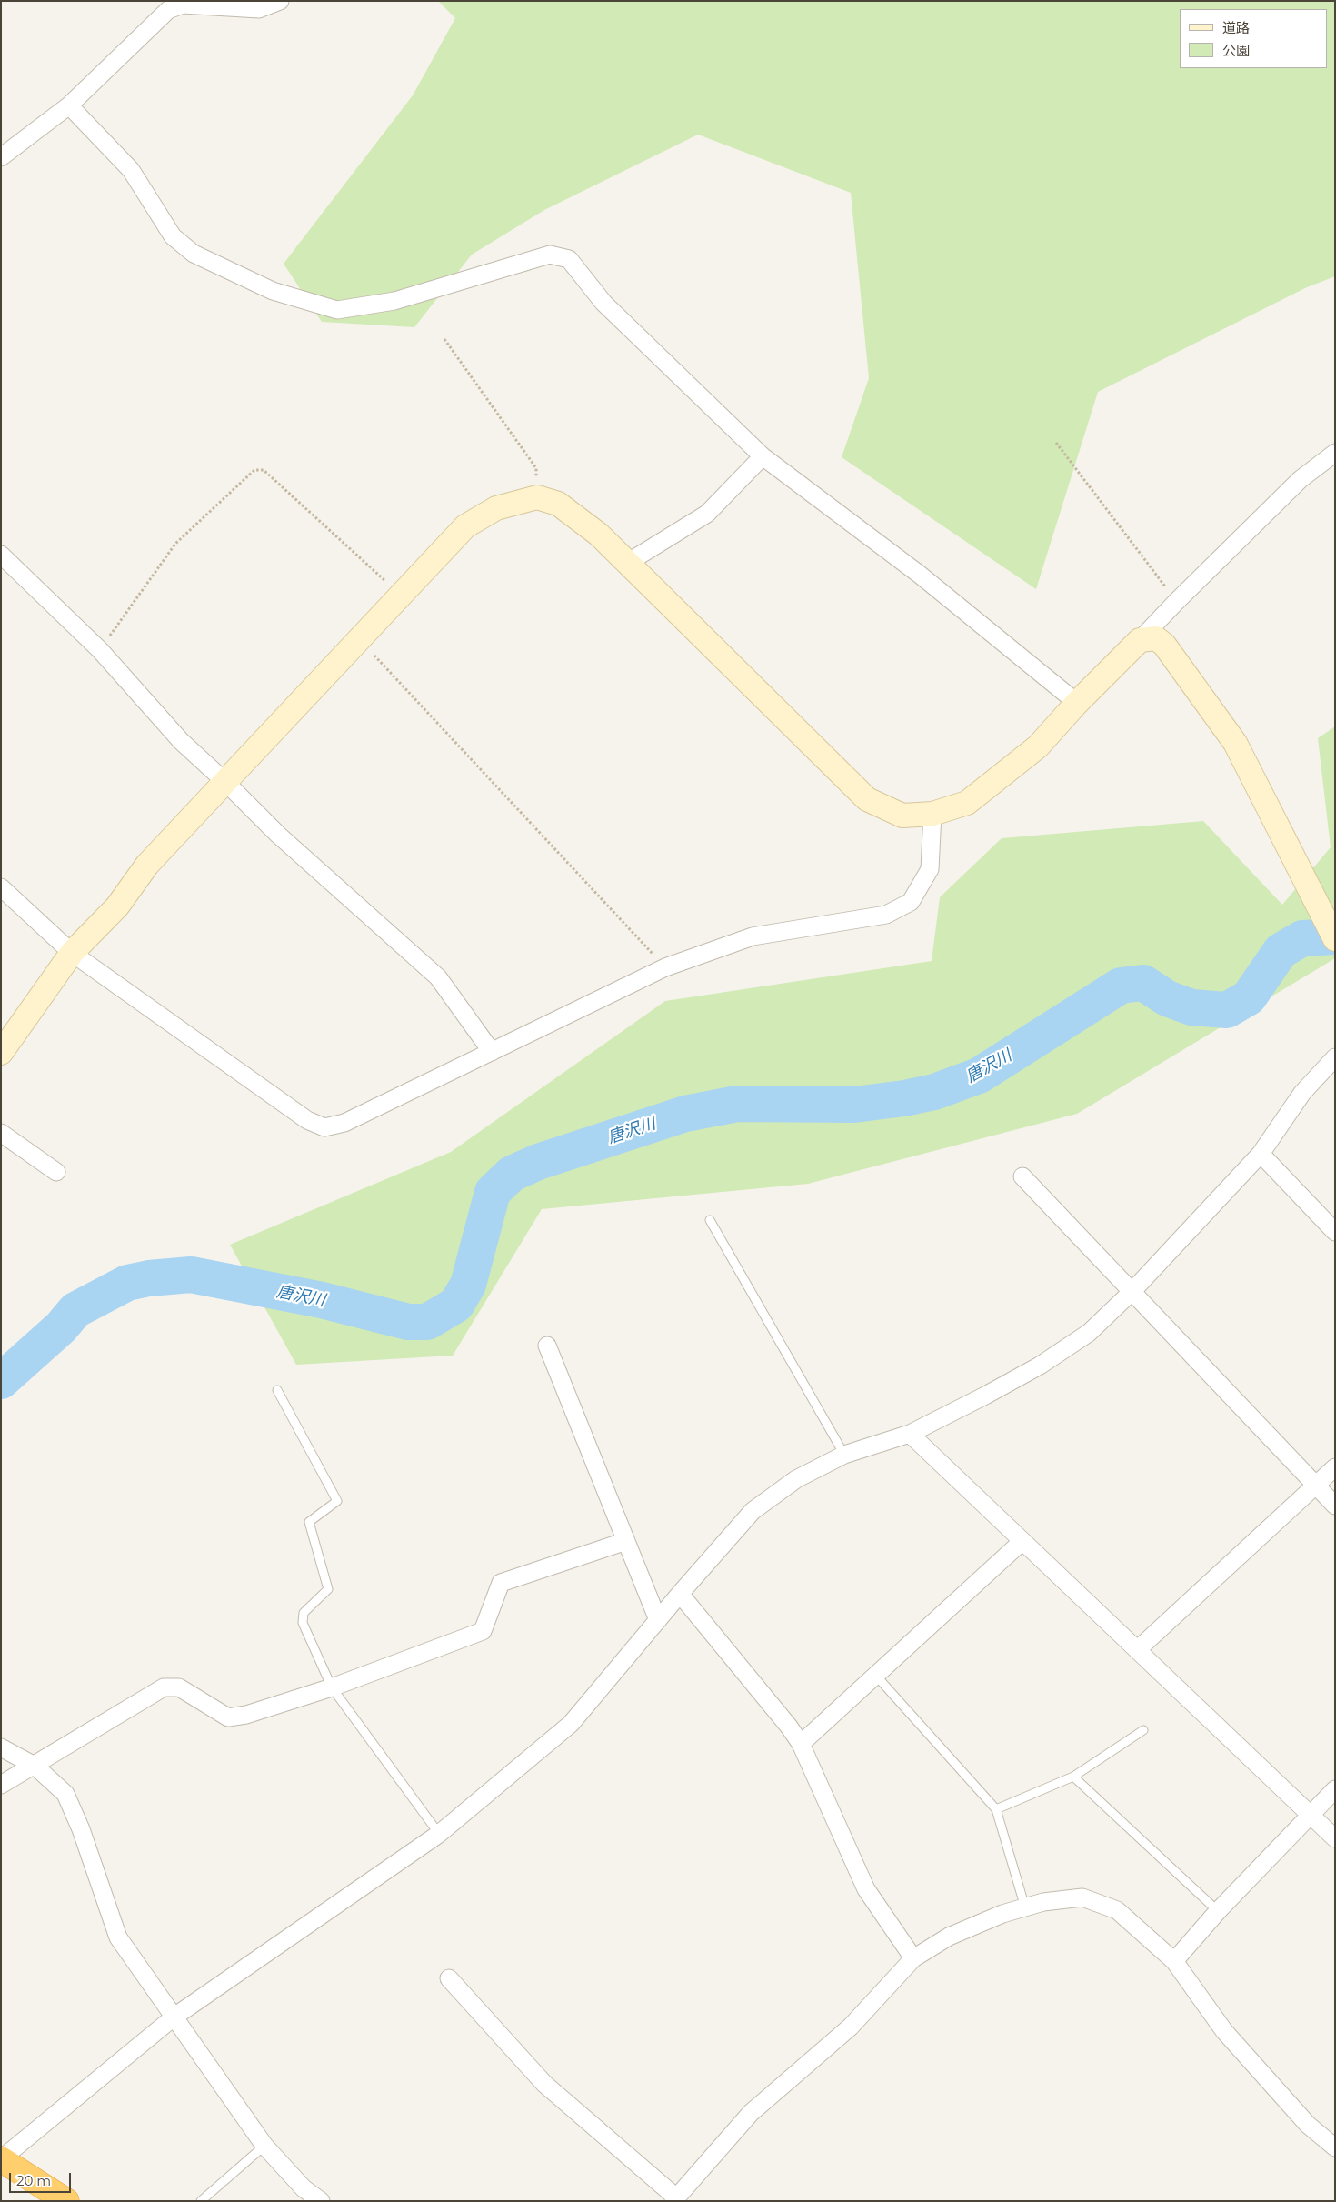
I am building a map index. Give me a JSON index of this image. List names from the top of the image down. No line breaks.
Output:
{"water":["唐沢川"],"legend":["道路","公園"],"scale_bar":"20 m"}
